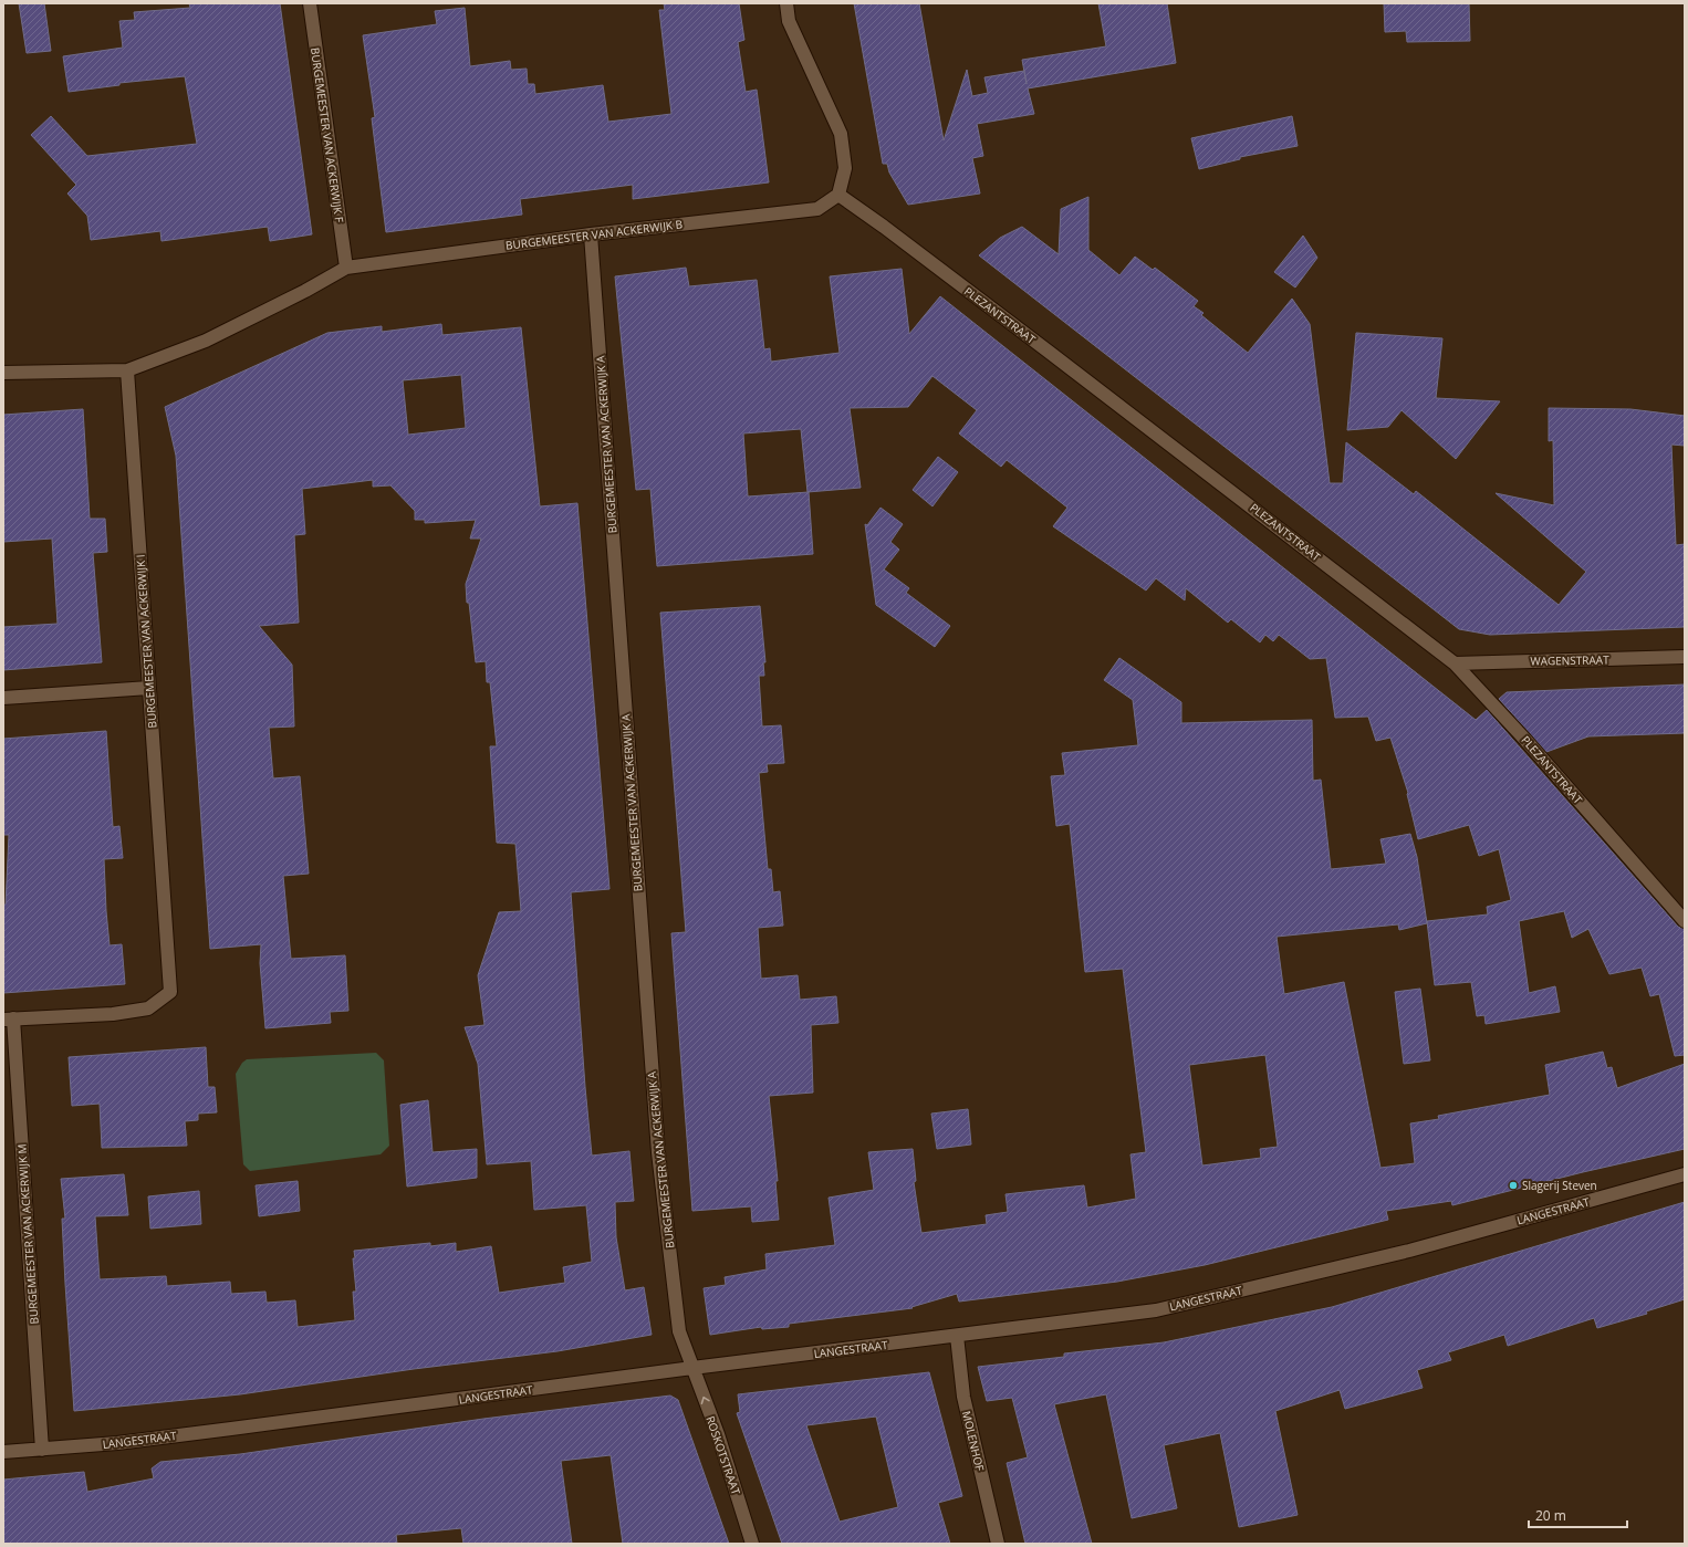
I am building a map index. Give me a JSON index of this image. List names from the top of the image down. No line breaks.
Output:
{"streets":{"street":["BURGEMEESTER VAN ACKERWIJK F","BURGEMEESTER VAN ACKERWIJK B","PLEZANTSTRAAT","BURGEMEESTER VAN ACKERWIJK A","BURGEMEESTER VAN ACKERWIJK I","WAGENSTRAAT","LANGESTRAAT","BURGEMEESTER VAN ACKERWIJK M","MOLENHOF","ROSKOTSTRAAT"]},"crossings":[["BURGEMEESTER VAN ACKERWIJK F","BURGEMEESTER VAN ACKERWIJK B"],["BURGEMEESTER VAN ACKERWIJK B","PLEZANTSTRAAT"],["BURGEMEESTER VAN ACKERWIJK B","BURGEMEESTER VAN ACKERWIJK A"],["PLEZANTSTRAAT","WAGENSTRAAT"],["BURGEMEESTER VAN ACKERWIJK A","LANGESTRAAT"],["BURGEMEESTER VAN ACKERWIJK A","ROSKOTSTRAAT"],["BURGEMEESTER VAN ACKERWIJK I","BURGEMEESTER VAN ACKERWIJK M"],["LANGESTRAAT","BURGEMEESTER VAN ACKERWIJK M"],["LANGESTRAAT","MOLENHOF"],["LANGESTRAAT","ROSKOTSTRAAT"]],"one_way":["ROSKOTSTRAAT"],"places":["Slagerij Steven"],"scale_bar":"20 m"}
